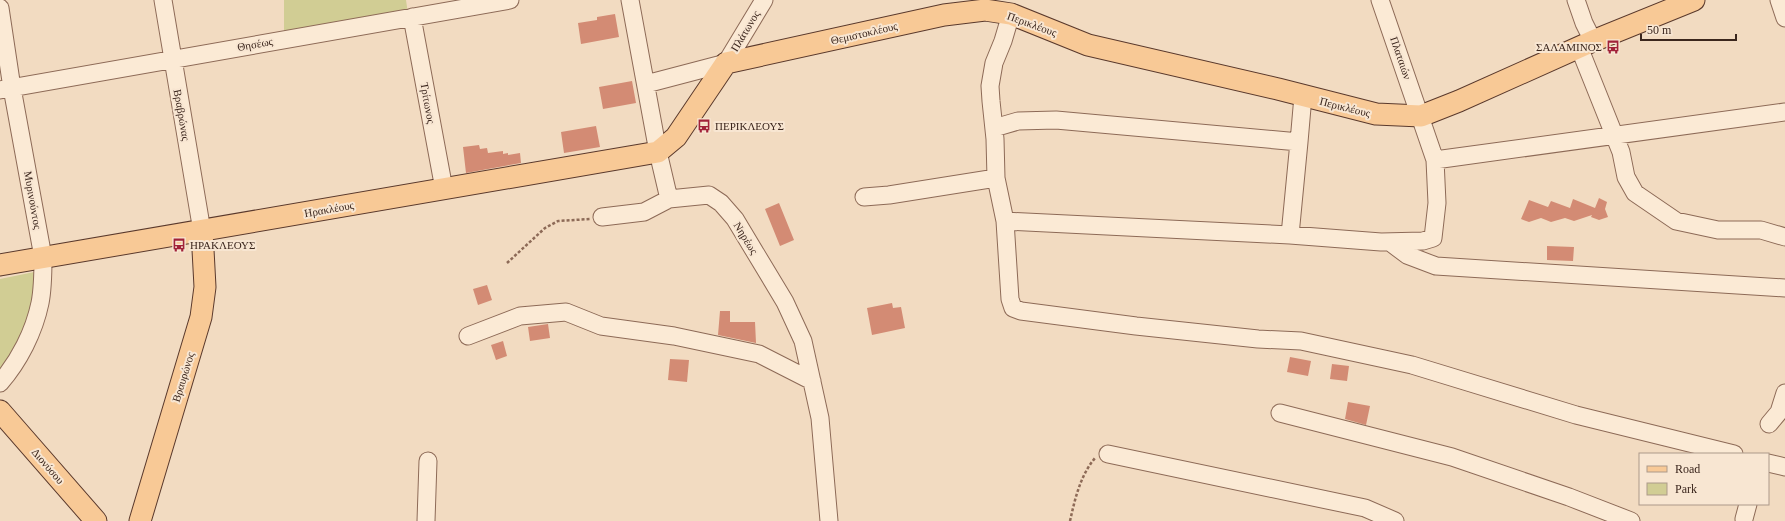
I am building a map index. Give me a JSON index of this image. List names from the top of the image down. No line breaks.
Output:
{"streets":{"main road":["Περικλέους","Θεμιστοκλέους","Ηρακλέους","Βραυρώνος","Διονύσου"],"street":["Πλάτωνος","Θησέως","Πλαταιών","Τρίτωνος","Βραβρώνας","Μυρινούντος","Νηρέως"]},"crossings":[["Περικλέους","Θεμιστοκλέους"],["Περικλέους","Πλαταιών"],["Πλάτωνος","Θεμιστοκλέους"],["Θησέως","Τρίτωνος"],["Θησέως","Βραβρώνας"],["Θησέως","Μυρινούντος"],["Τρίτωνος","Ηρακλέους"],["Βραβρώνας","Ηρακλέους"],["Βραβρώνας","Βραυρώνος"],["Μυρινούντος","Ηρακλέους"],["Ηρακλέους","Βραυρώνος"]],"places":{"bus stop":["ΣΑΛΑΜΙΝΟΣ","ΠΕΡΙΚΛΕΟΥΣ","ΗΡΑΚΛΕΟΥΣ"]},"legend":["Road","Park"],"scale_bar":"50 m"}
